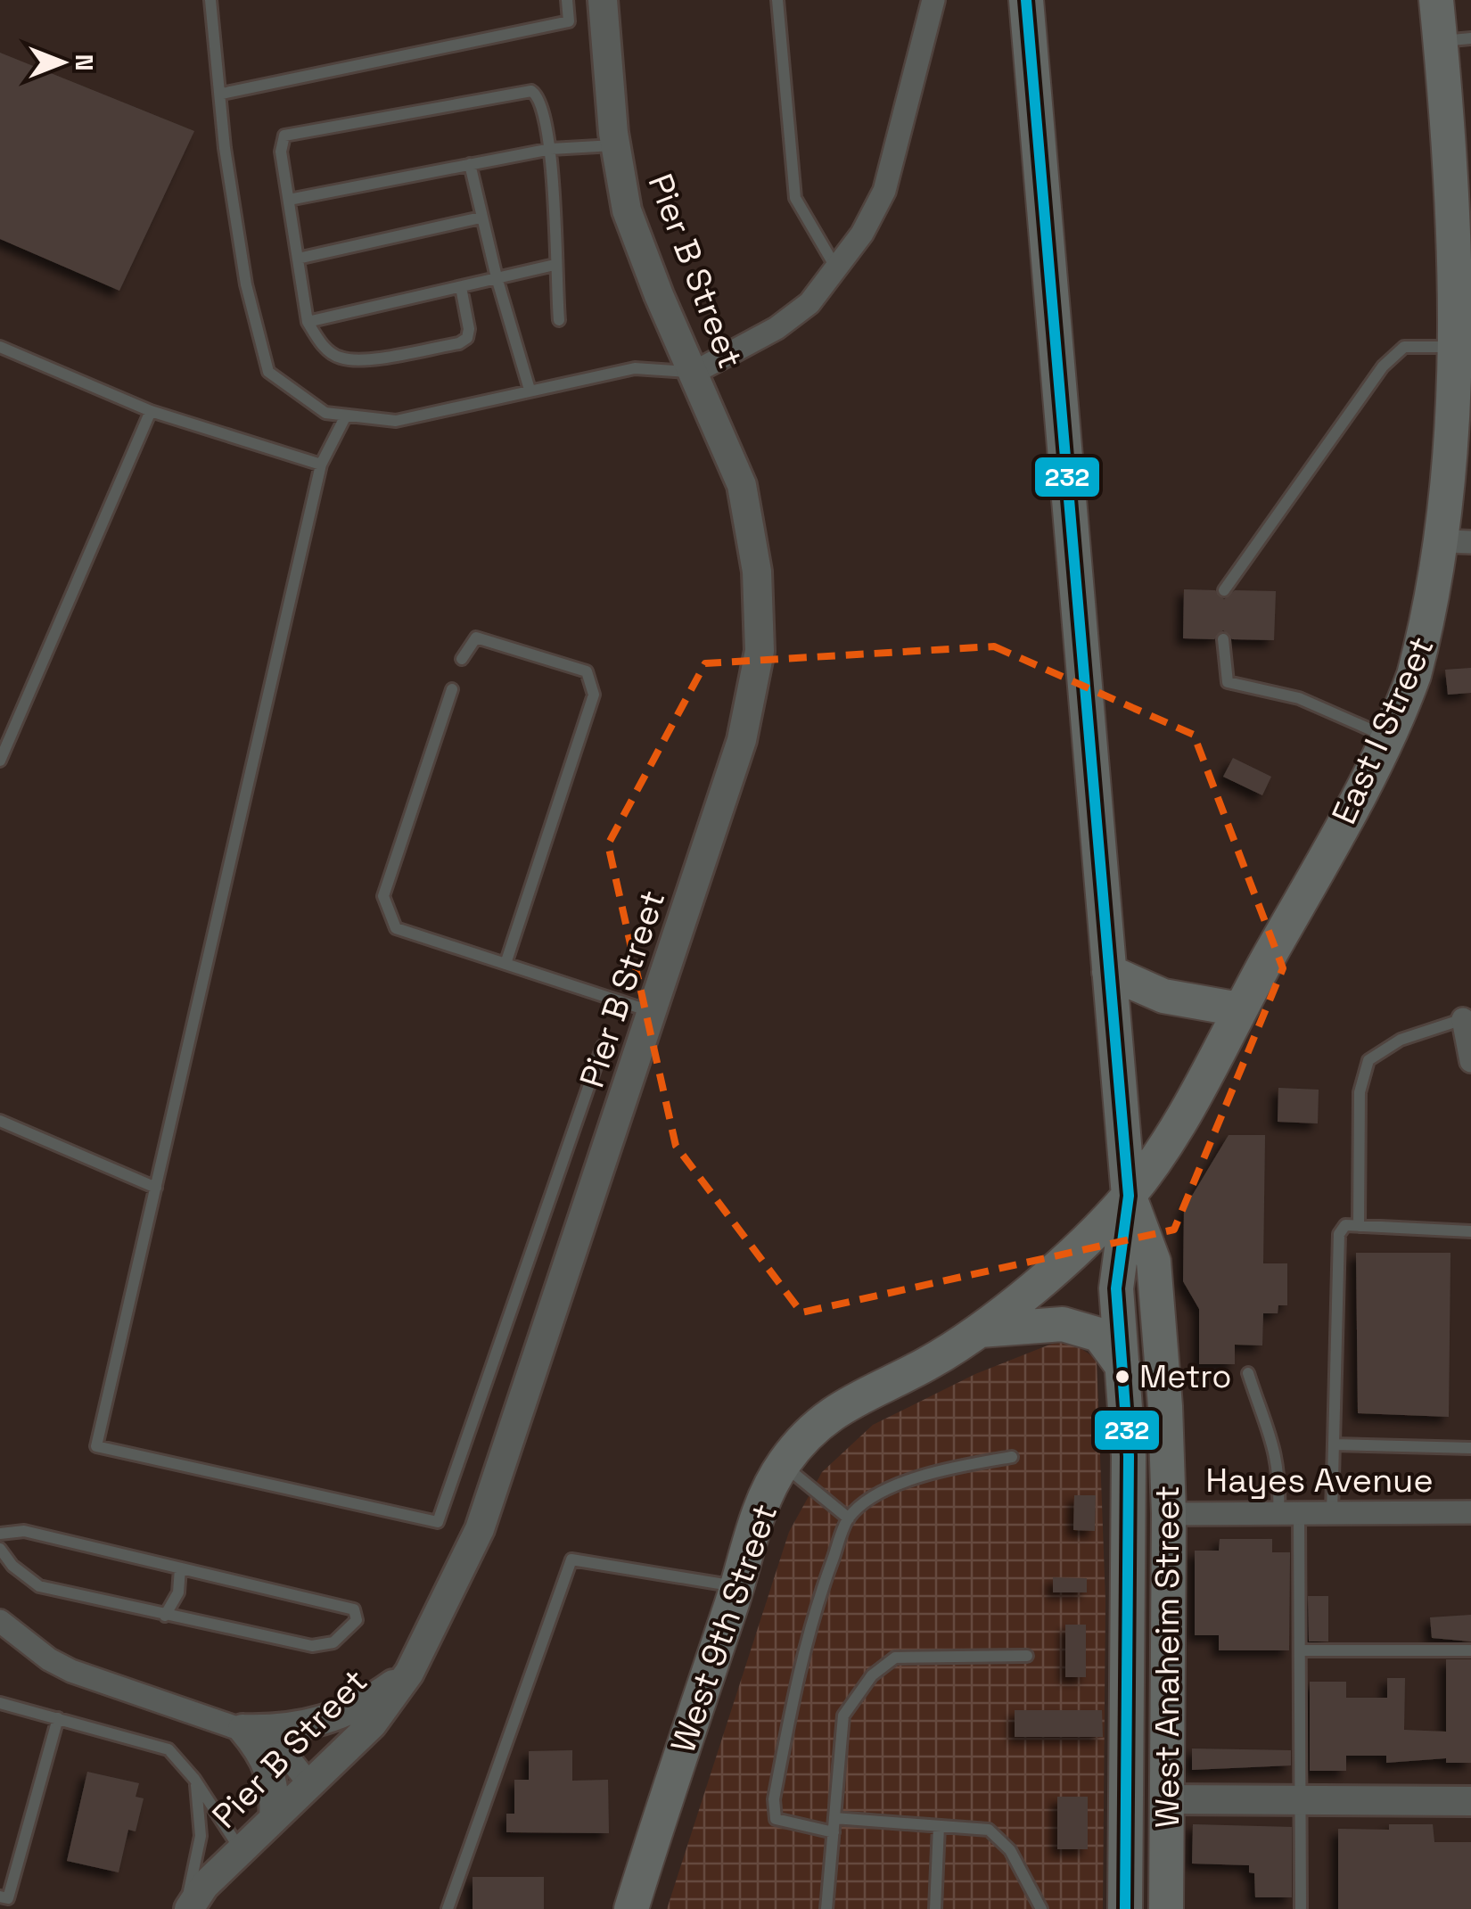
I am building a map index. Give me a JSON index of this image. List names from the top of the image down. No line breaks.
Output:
{"streets":{"main road":["East I Street","West 9th Street","West Anaheim Street"],"street":["Pier B Street","Hayes Avenue"]},"crossings":[["East I Street","West 9th Street"],["East I Street","West Anaheim Street"],["Hayes Avenue","West Anaheim Street"],["West 9th Street","West Anaheim Street"]],"places":["Metro"],"lines":["transit line 232"],"north":"right"}
